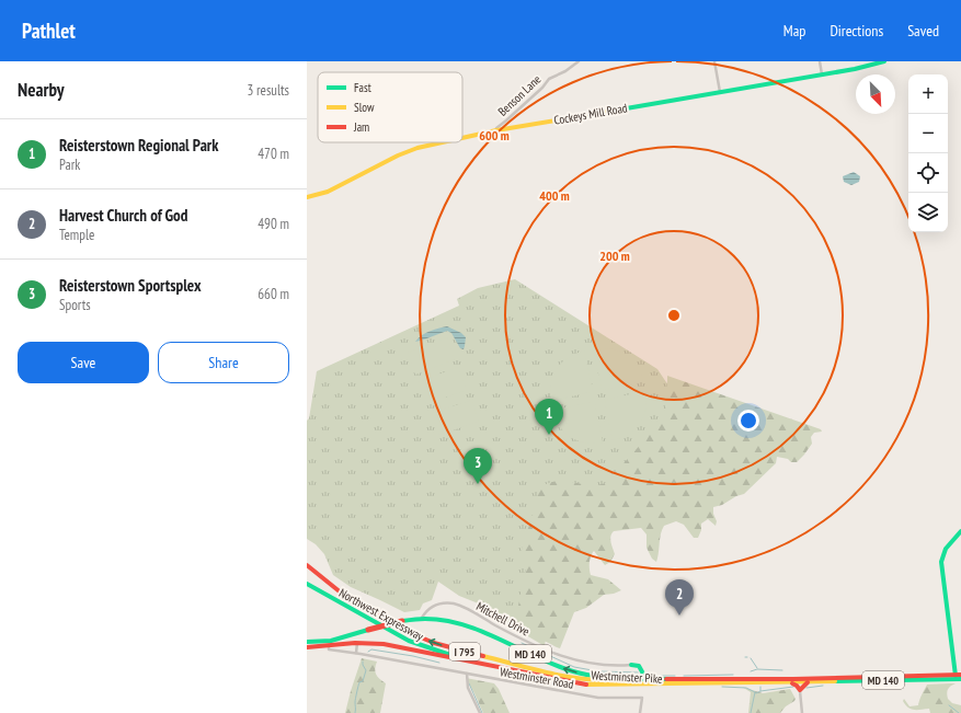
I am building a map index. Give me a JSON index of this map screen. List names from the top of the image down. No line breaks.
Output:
{"streets":{"main road":["Cockeys Mill Road","Northwest Expressway","I 795","MD 140","Westminster Pike"],"street":["Benson Lane","Mitchell Drive","Westminster Road"]},"crossings":[["Benson Lane","Cockeys Mill Road"],["Northwest Expressway","Westminster Pike"],["Mitchell Drive","Westminster Pike"],["Westminster Pike","Westminster Road"]],"legend":["Fast","Slow","Jam"],"north":"bottom right","page":{"header":"Pathlet","nav":["Map","Directions","Saved"],"heading":["Nearby","3 results"],"map_buttons":["+","−"],"list":[{"mark":"1","name":"Reisterstown Regional Park","note":"Park","value":"470 m"},{"mark":"2","name":"Harvest Church of God","note":"Temple","value":"490 m"},{"mark":"3","name":"Reisterstown Sportsplex","note":"Sports","value":"660 m"}],"buttons":["Save","Share"],"pins":["1","3","2"]},"rings":["600 m","400 m","200 m"]}
